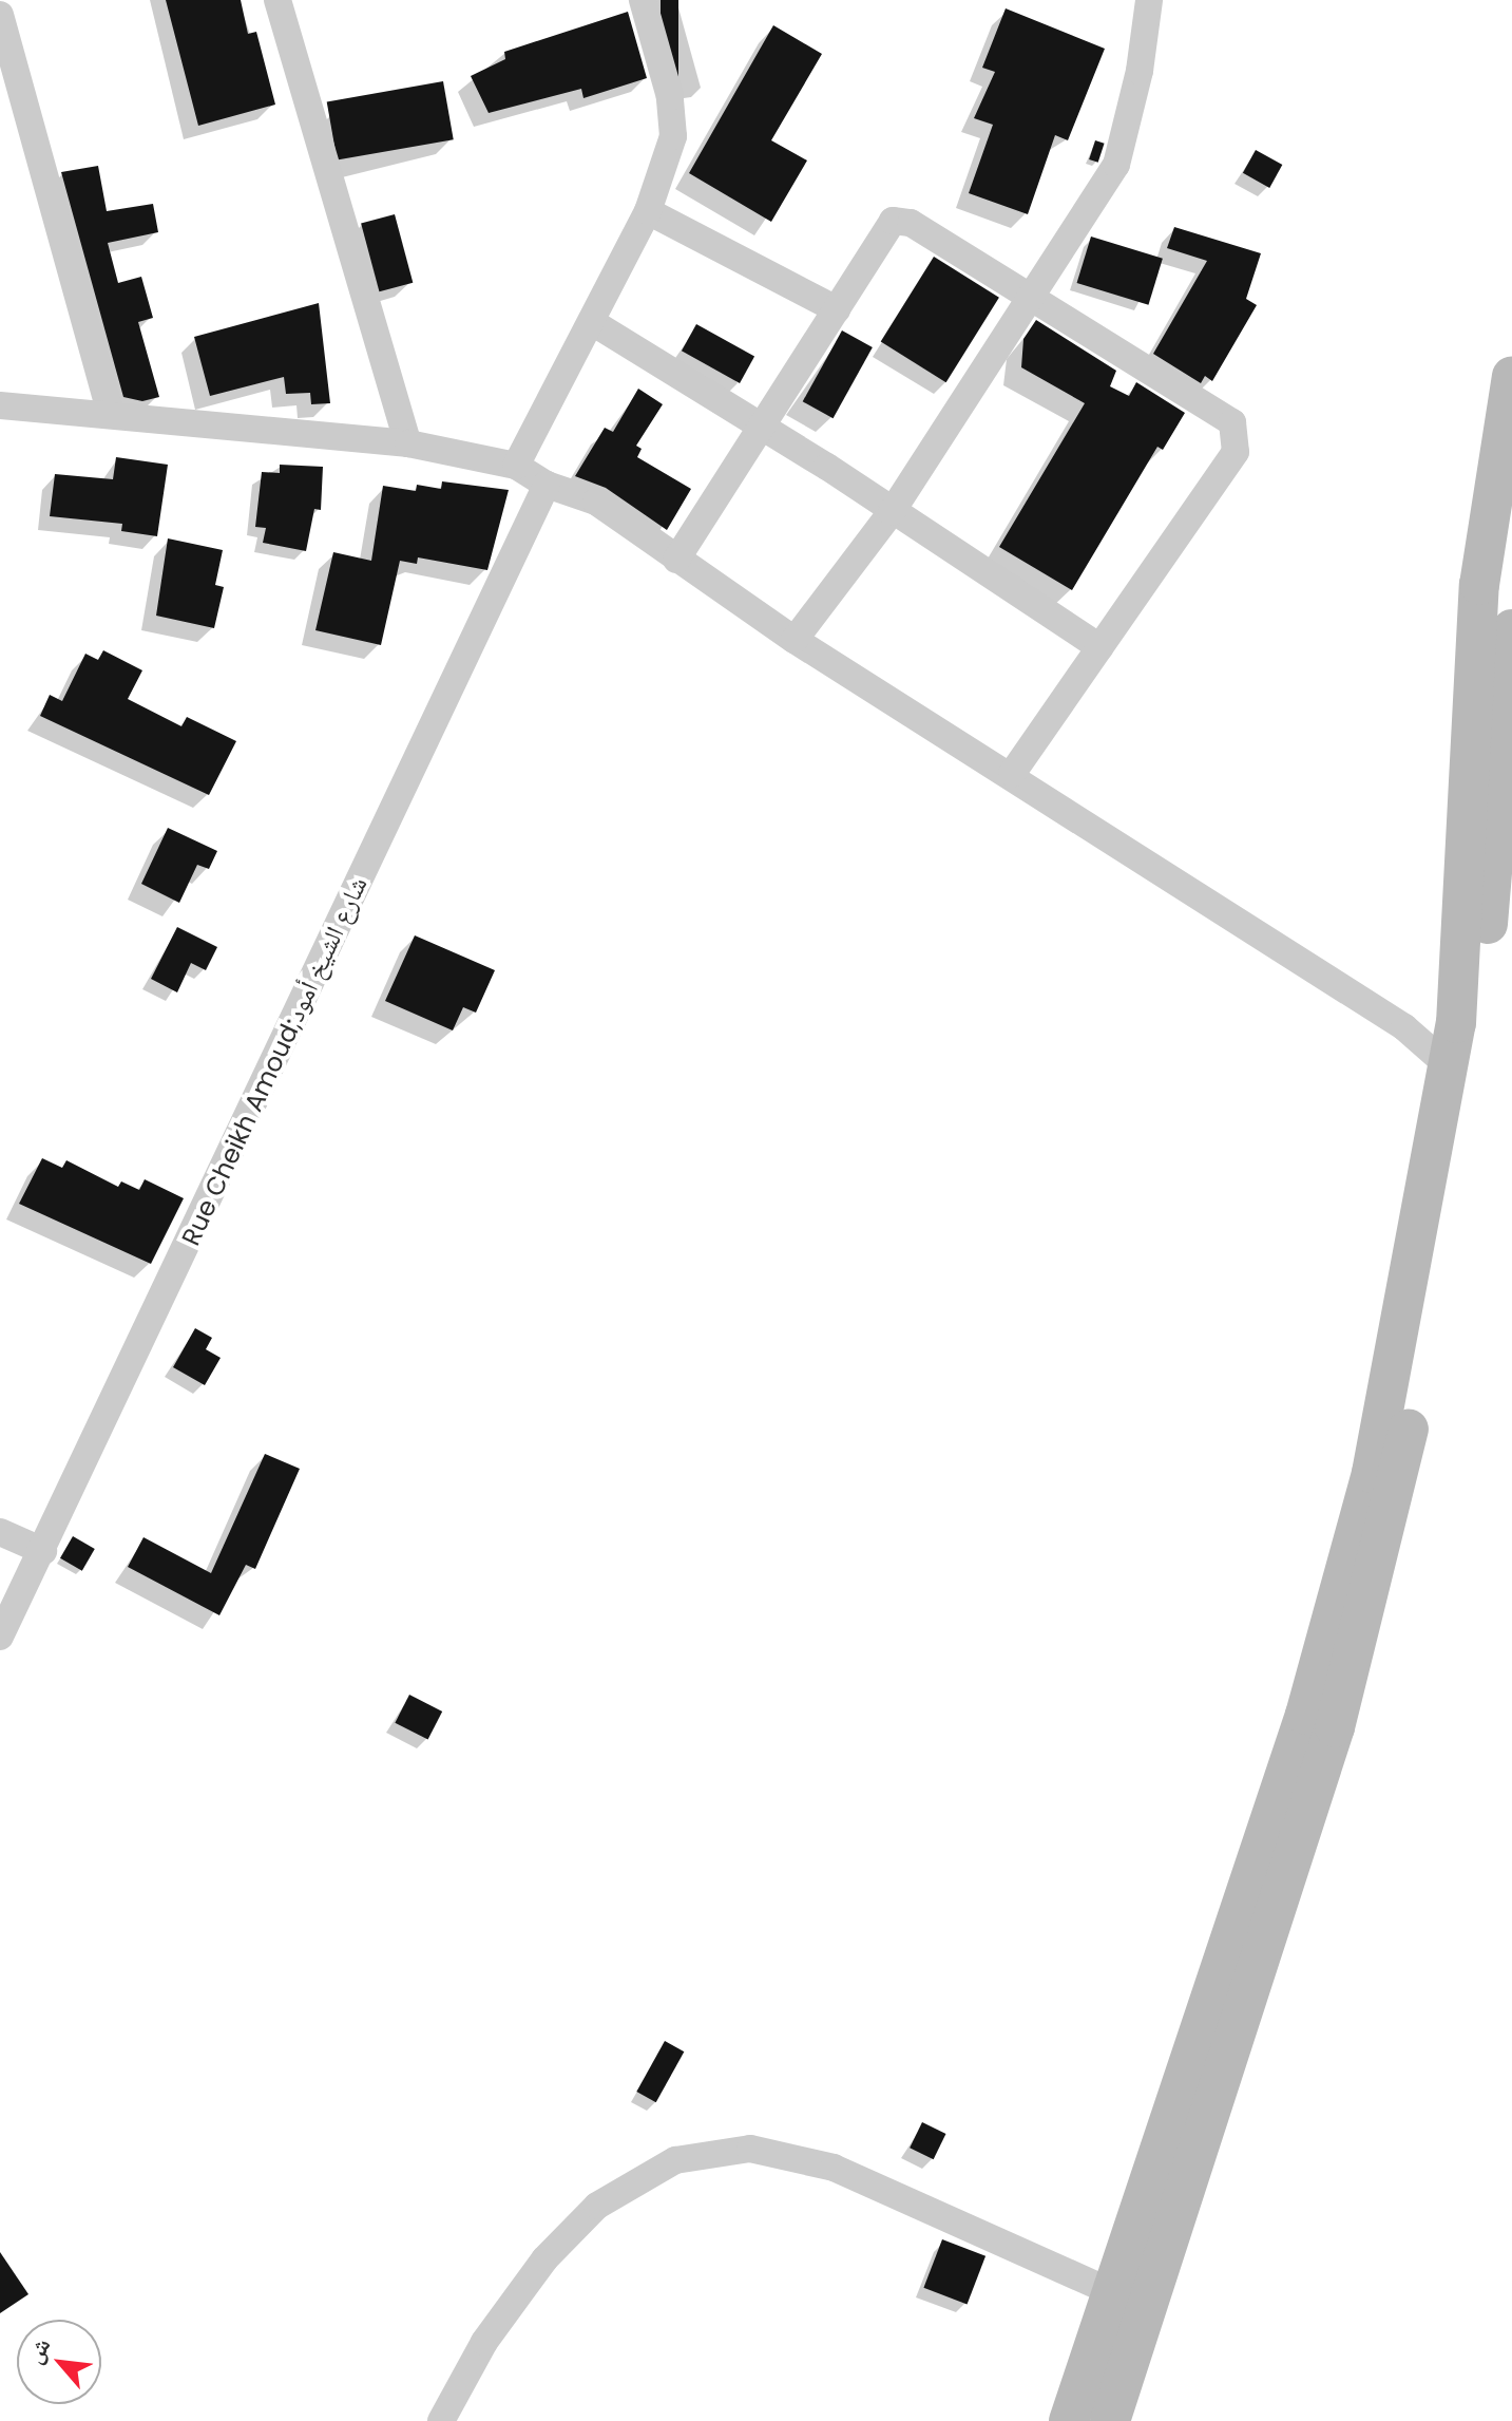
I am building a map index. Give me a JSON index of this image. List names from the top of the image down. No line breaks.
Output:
{"streets":{"street":["Rue Cheikh Amoud;شارع الشيخ أمود"]},"north":"top left"}
